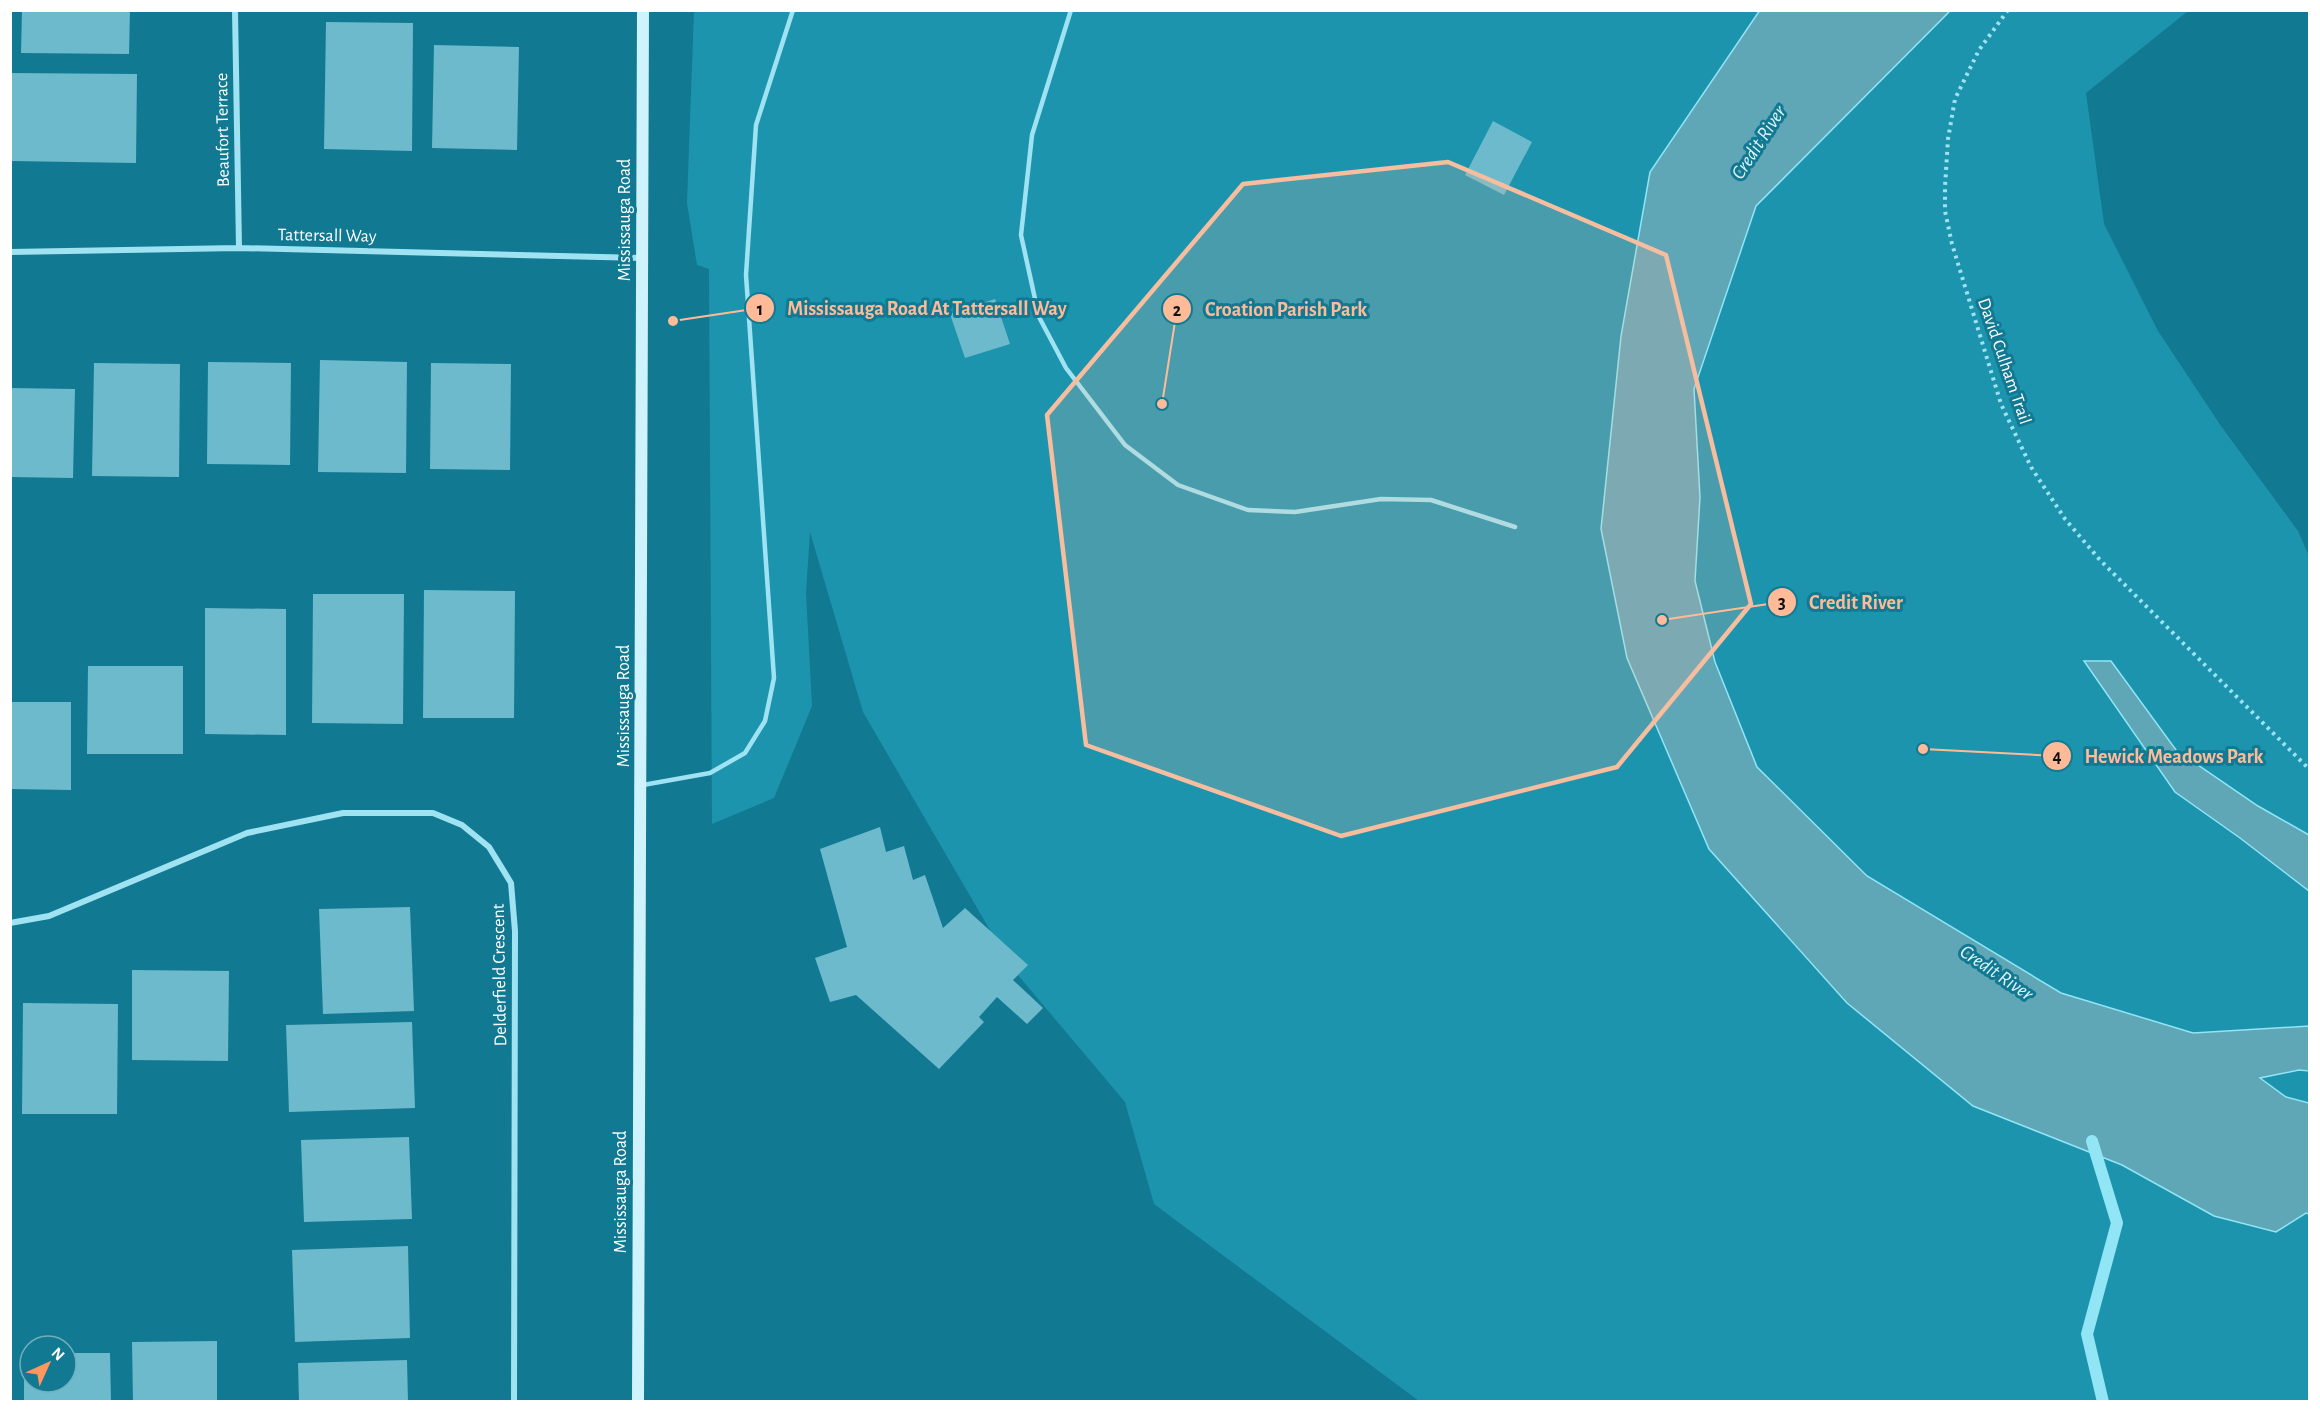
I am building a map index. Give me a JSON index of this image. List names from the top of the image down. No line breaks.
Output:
{"streets":{"main road":["Mississauga Road"],"street":["Beaufort Terrace","Tattersall Way","Delderfield Crescent"],"path":["David Culham Trail"]},"crossings":[["Beaufort Terrace","Tattersall Way"],["Mississauga Road","Tattersall Way"]],"water":["Credit River"],"places":["Mississauga Road At Tattersall Way","Croation Parish Park","Credit River","Hewick Meadows Park"],"north":"top right"}
